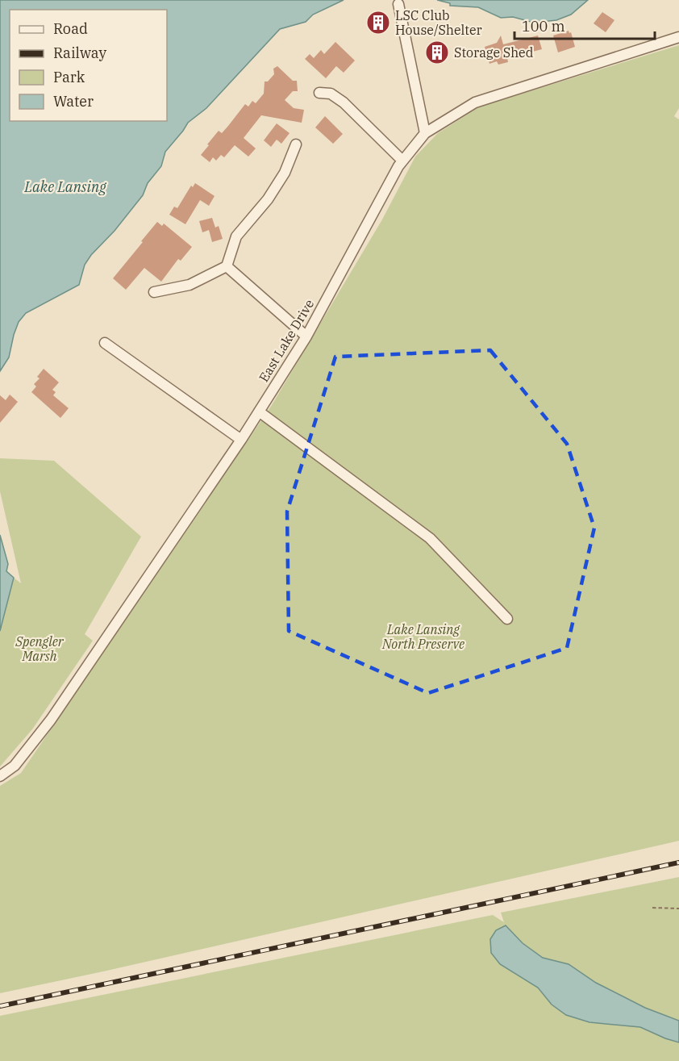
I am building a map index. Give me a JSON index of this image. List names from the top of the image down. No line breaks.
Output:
{"streets":{"street":["East Lake Drive"]},"water":["Lake Lansing"],"parks":["Lake Lansing North Preserve","Spengler Marsh"],"places":{"building":["LSC Club House/Shelter","Storage Shed"]},"legend":["Road","Railway","Park","Water"],"scale_bar":"100 m"}
